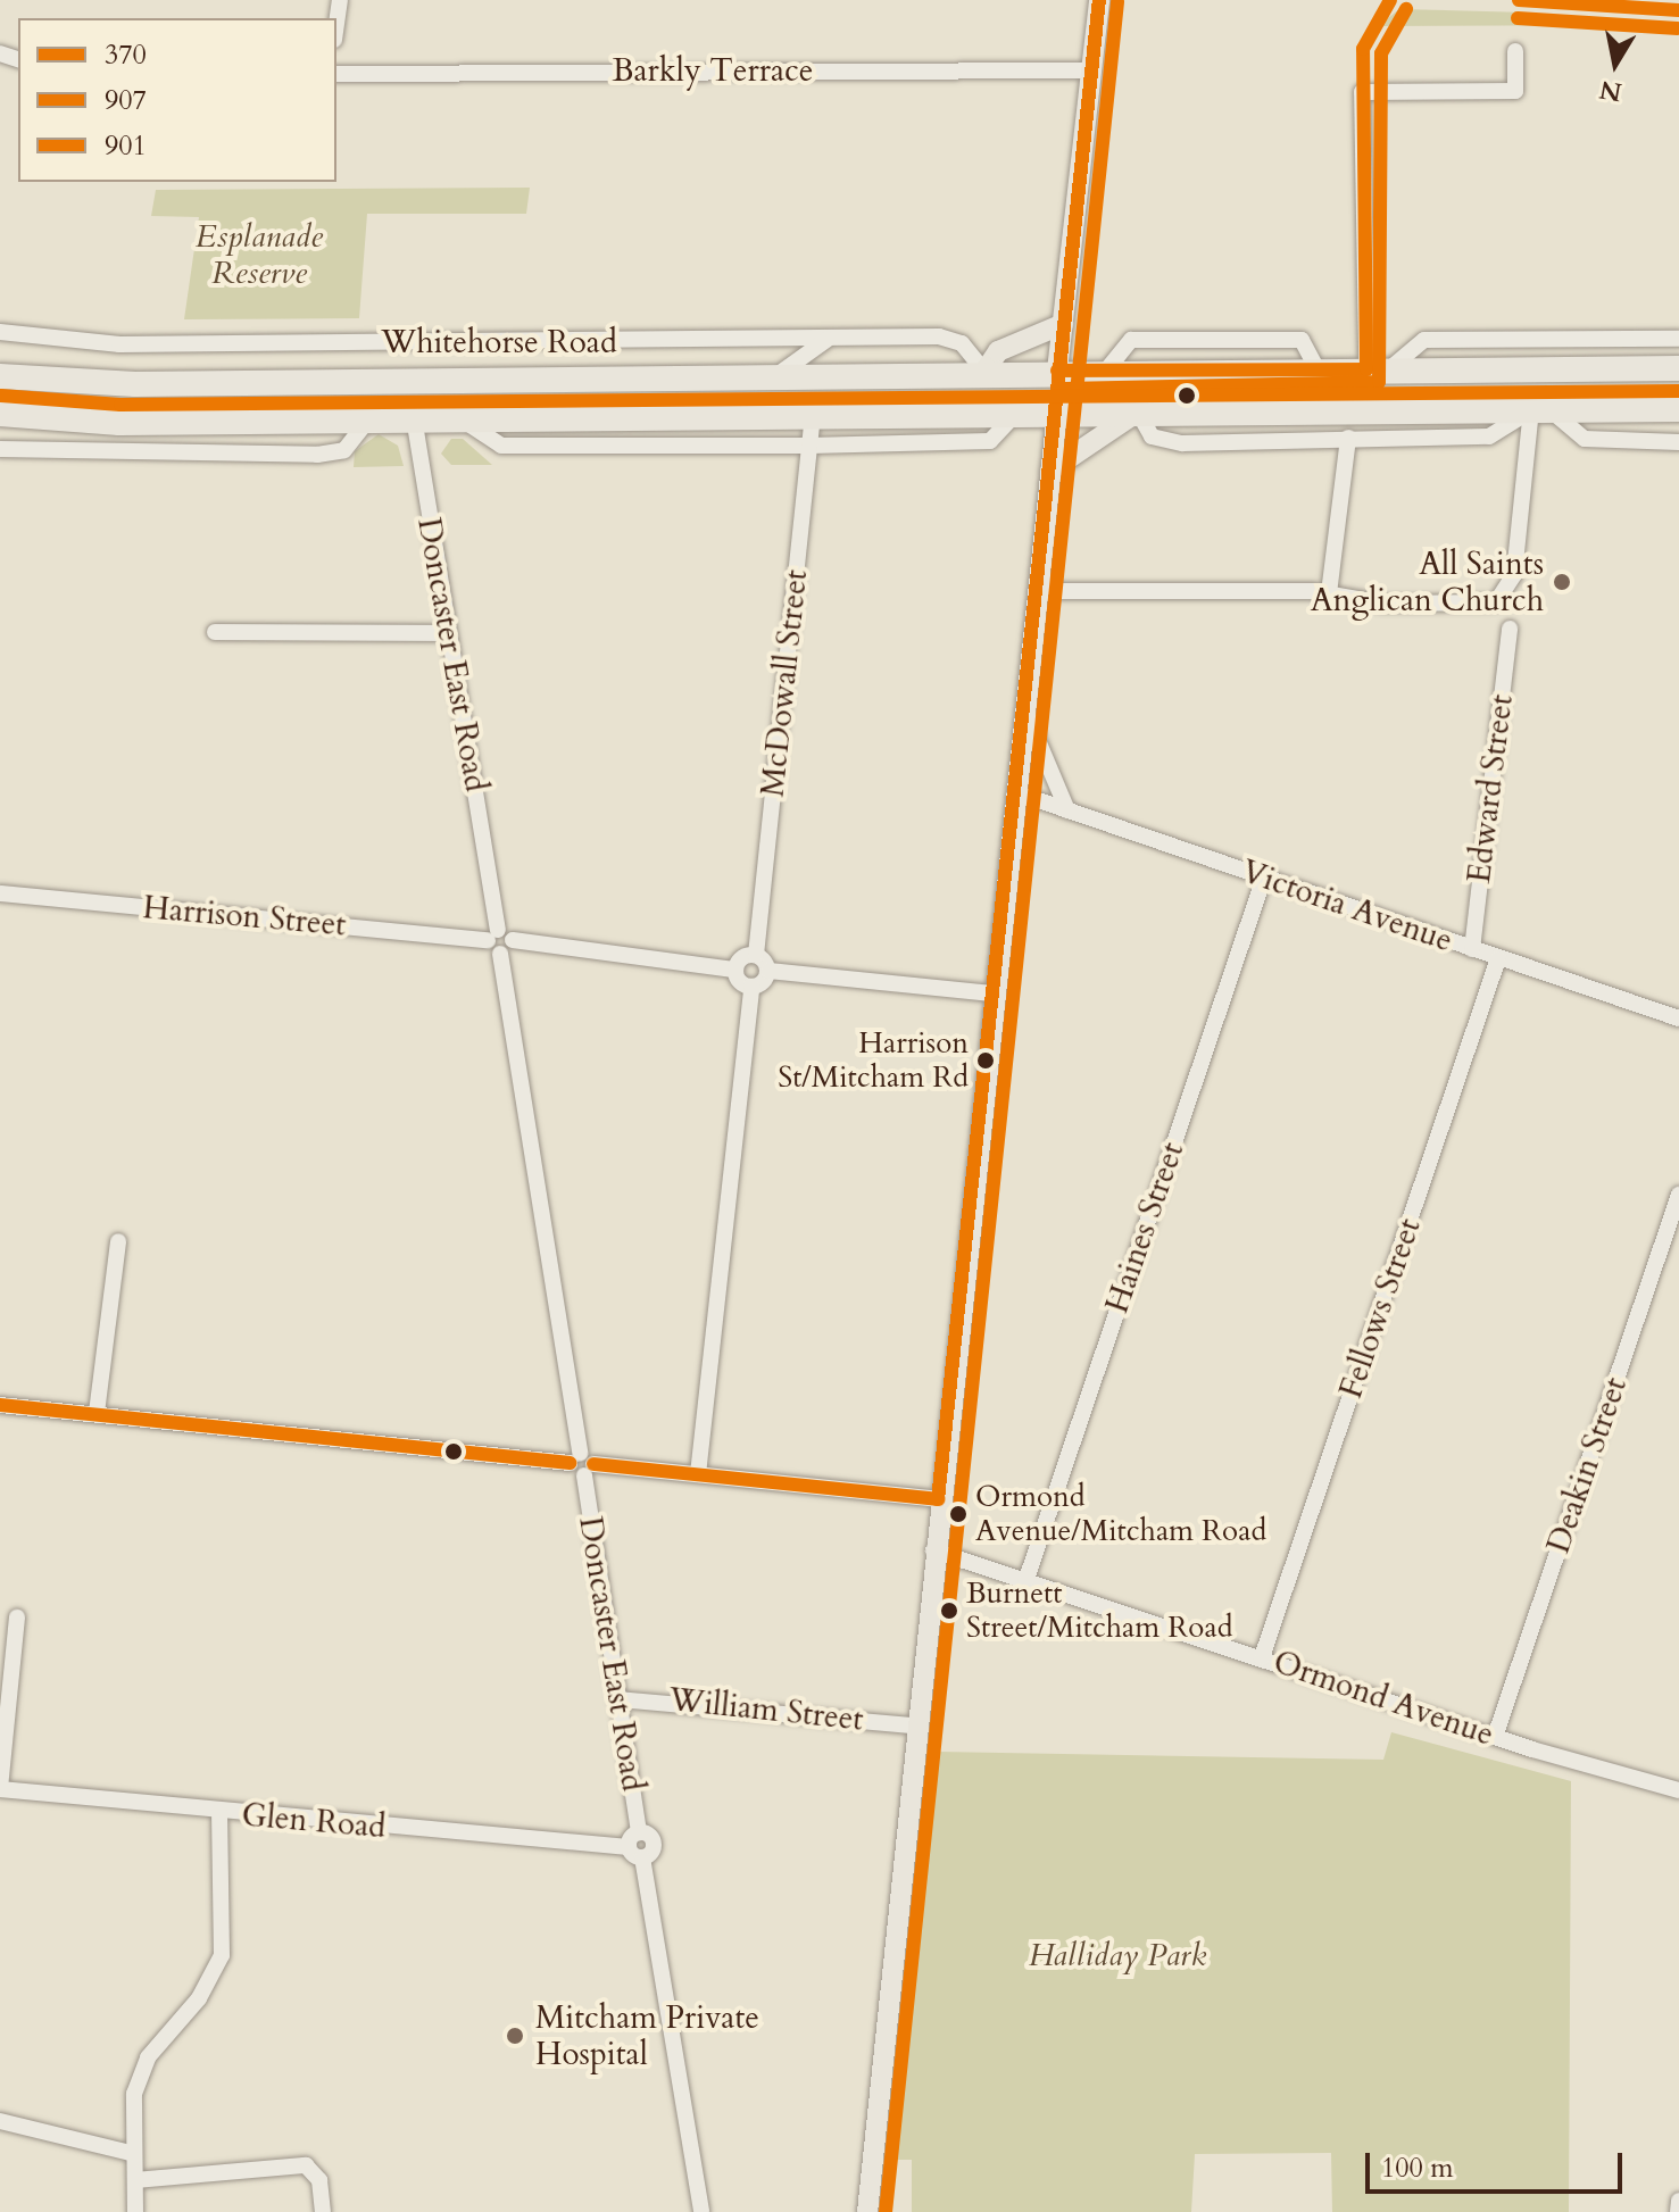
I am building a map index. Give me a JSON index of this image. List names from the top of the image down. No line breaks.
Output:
{"streets":{"highway":["Whitehorse Road","Doncaster East Road"],"street":["Barkly Terrace","McDowall Street","Edward Street","Victoria Avenue","Harrison Street","Haines Street","Fellows Street","Deakin Street","Ormond Avenue","William Street","Glen Road"]},"crossings":[["Whitehorse Road","Doncaster East Road"],["Doncaster East Road","Harrison Street"],["Doncaster East Road","William Street"],["Doncaster East Road","Glen Road"],["Edward Street","Victoria Avenue"],["Victoria Avenue","Haines Street"],["Victoria Avenue","Fellows Street"],["Haines Street","Ormond Avenue"],["Fellows Street","Ormond Avenue"],["Deakin Street","Ormond Avenue"]],"parks":["Esplanade Reserve","Halliday Park"],"places":["All Saints Anglican Church","Harrison St/Mitcham Rd","Ormond Avenue/Mitcham Road","Burnett Street/Mitcham Road","Mitcham Private Hospital"],"lines":["transit line 370","transit line 907","transit line 901"],"legend":["370","907","901"],"scale_bar":"100 m","north":"bottom"}
